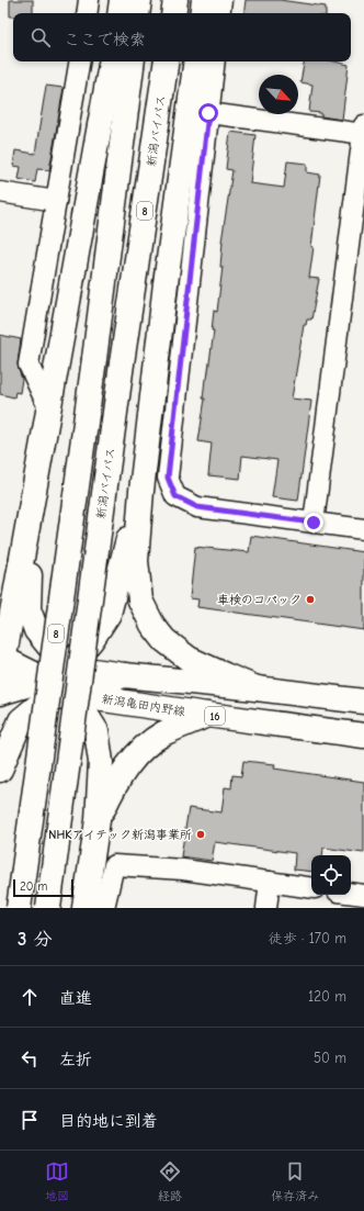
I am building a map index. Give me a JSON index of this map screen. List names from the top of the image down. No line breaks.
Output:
{"streets":{"main road":["新潟バイパス","8","新潟亀田内野線","16"]},"places":["車検のコパック","NHKアイテック新潟事業所"],"scale_bar":"20 m","north":"bottom right","page":{"search":"ここで検索","scale":"20 m","heading":["3 分","徒歩 · 170 m"],"list":[["直進","120 m"],["左折","50 m"],"目的地に到着"],"nav":["地図","経路","保存済み"]}}
